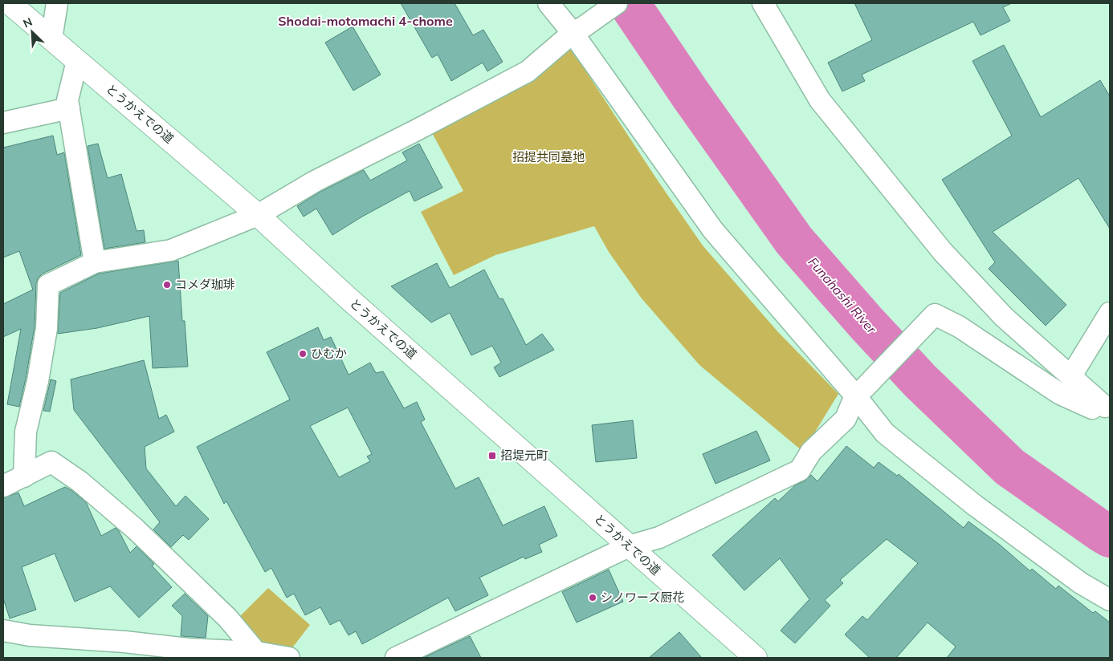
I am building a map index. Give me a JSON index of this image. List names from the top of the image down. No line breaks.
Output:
{"streets":{"street":["とうかえでの道"]},"districts":["Shodai-motomachi 4-chome"],"water":["Funahashi River"],"parks":["招提共同墓地"],"places":{"other":["コメダ珈琲","ひむか","シノワーズ厨花"],"transit":["招堤元町"]},"north":"top left"}
